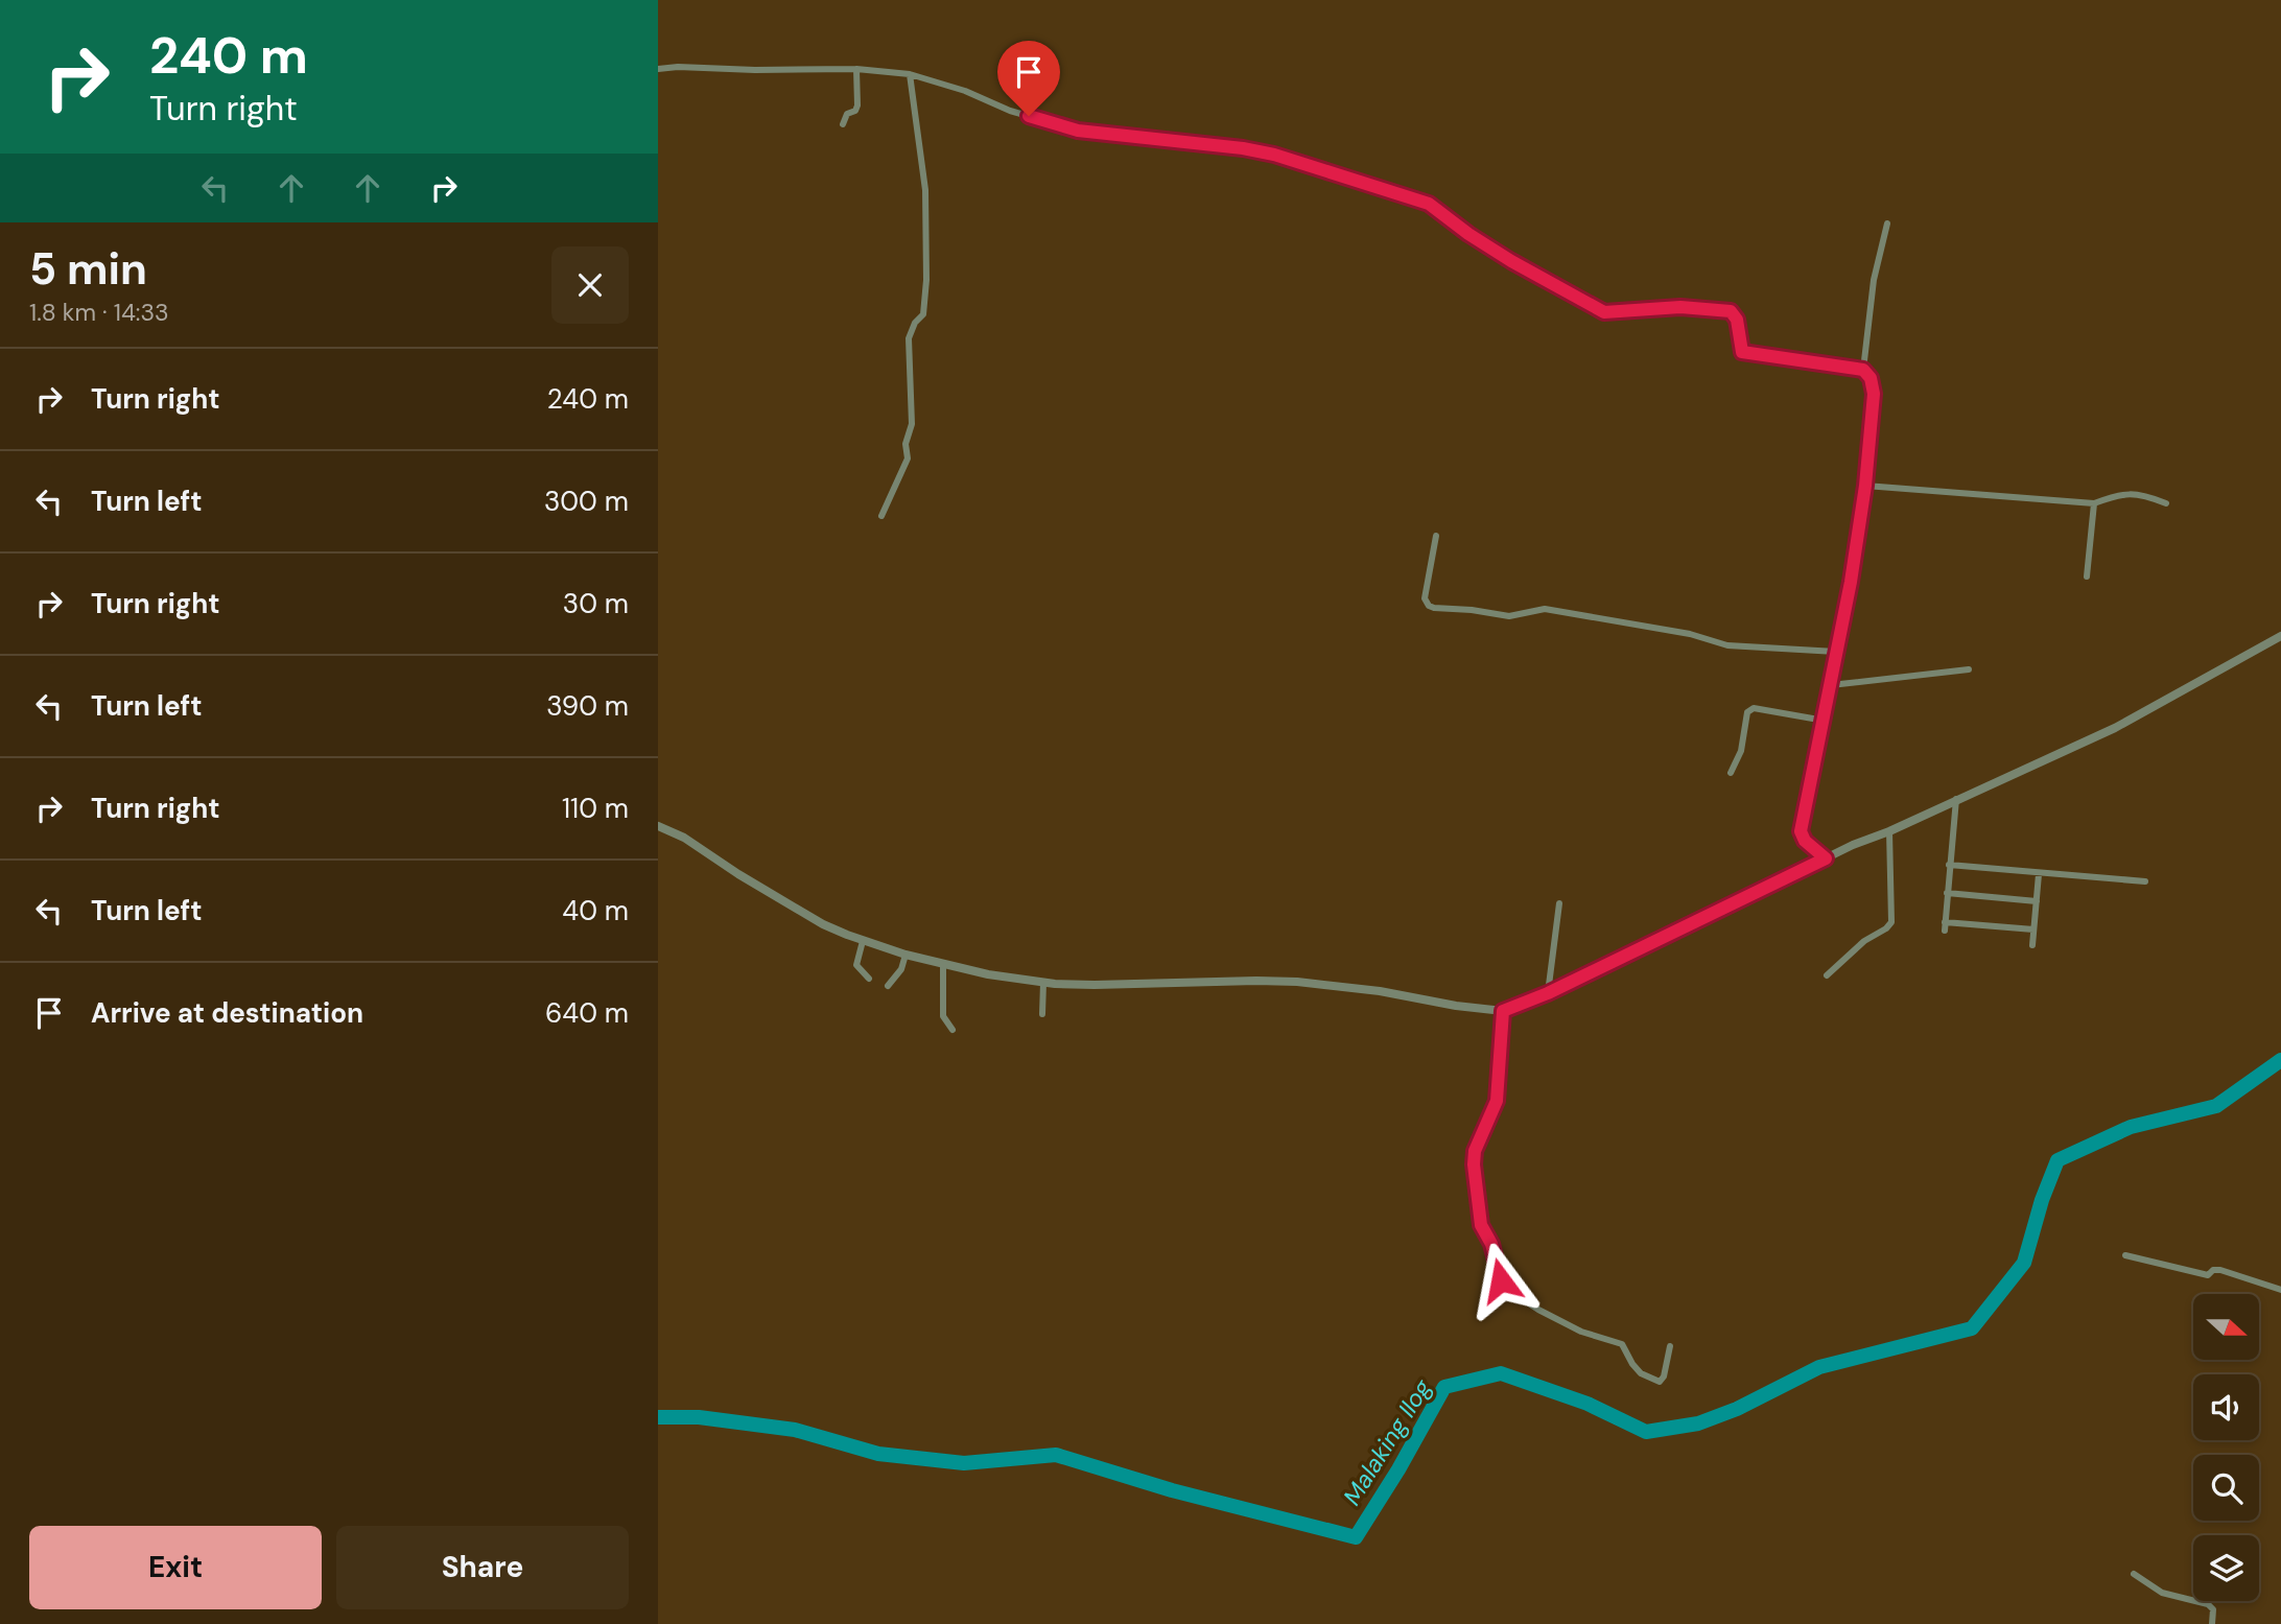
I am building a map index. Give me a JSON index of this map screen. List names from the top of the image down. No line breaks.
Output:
{"water":["Malaking Ilog"],"north":"right","page":{"turn":["240 m","Turn right"],"heading":["5 min","1.8 km · 14:33"],"list":[{"name":"Turn right","value":"240 m"},{"name":"Turn left","value":"300 m"},{"name":"Turn right","value":"30 m"},{"name":"Turn left","value":"390 m"},{"name":"Turn right","value":"110 m"},{"name":"Turn left","value":"40 m"},{"name":"Arrive at destination","value":"640 m"}],"buttons":["Exit","Share"]}}
